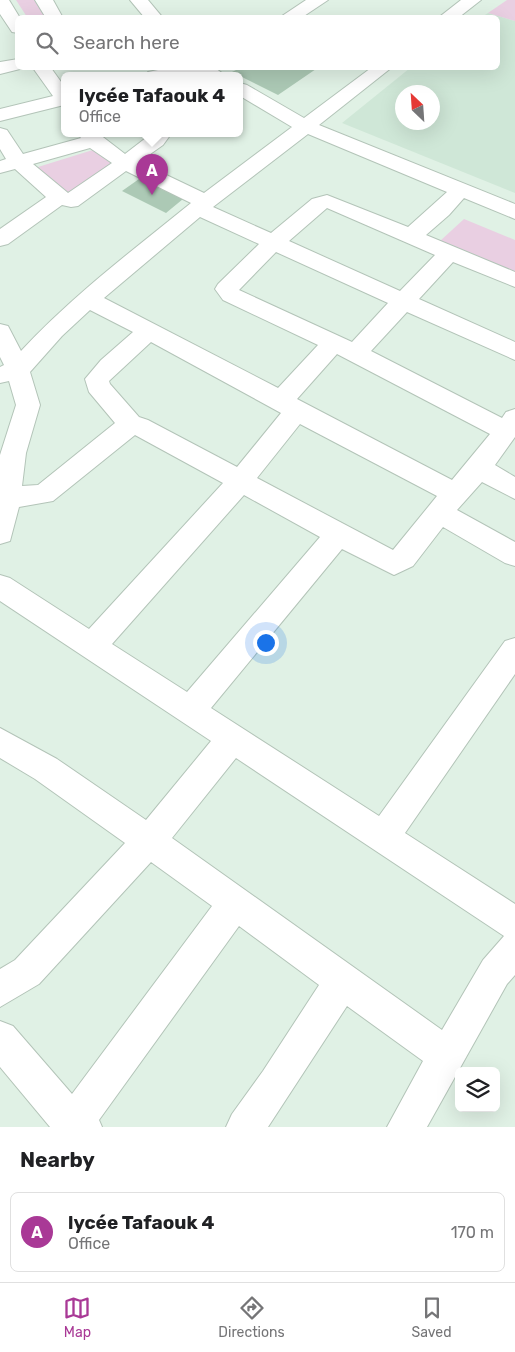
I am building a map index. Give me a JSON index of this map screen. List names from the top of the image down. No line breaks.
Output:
{"north":"top left","page":{"search":"Search here","popup":["lycée Tafaouk 4","Office"],"pins":"A","heading":"Nearby","list":[{"mark":"A","name":"lycée Tafaouk 4","note":"Office","value":"170 m"}],"nav":["Map","Directions","Saved"]}}
